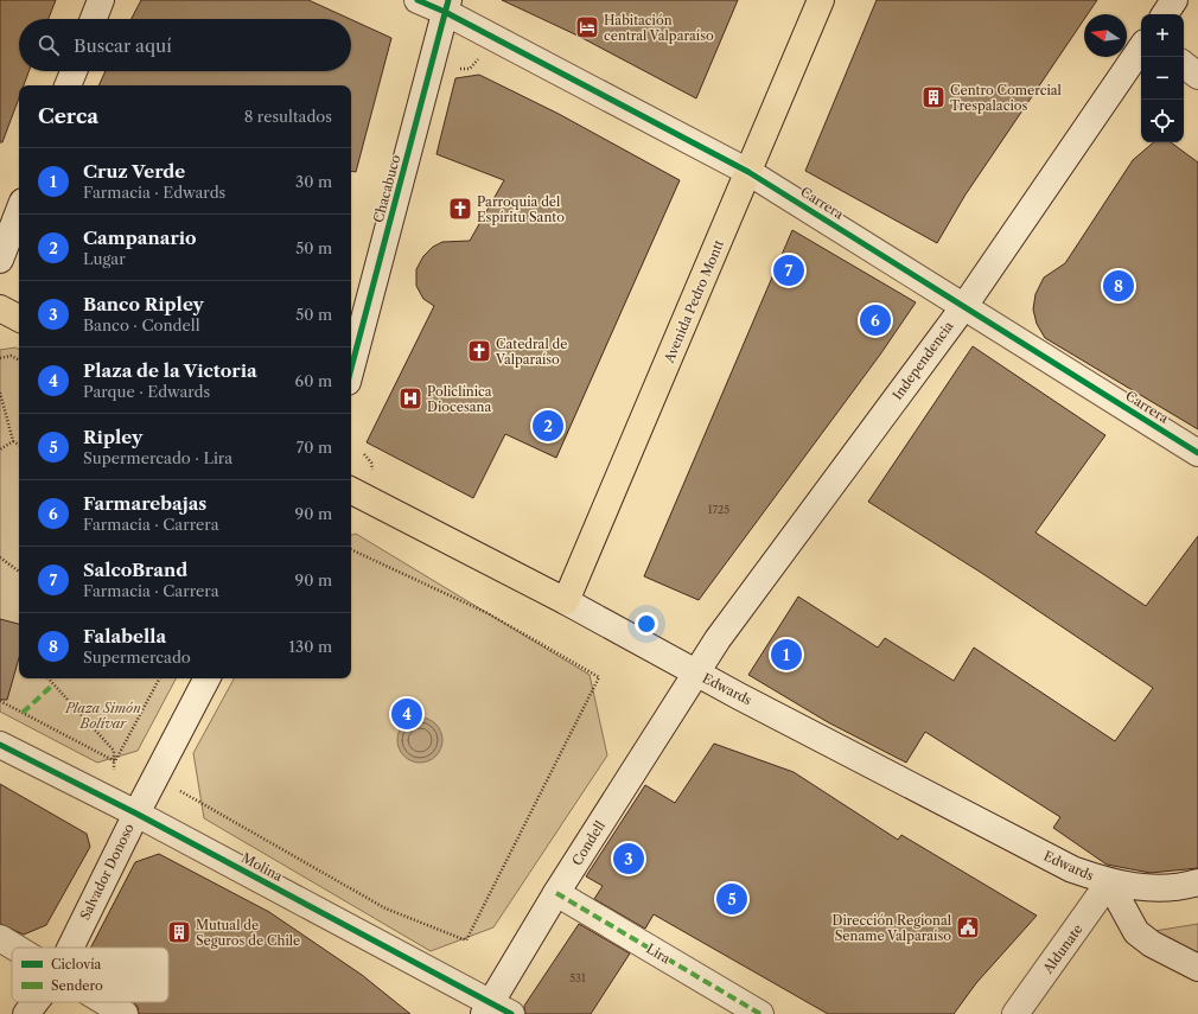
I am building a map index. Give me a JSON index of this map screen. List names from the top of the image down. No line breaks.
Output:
{"streets":{"main road":["Avenida Pedro Montt","Edwards"],"street":["Chacabuco","Carrera","Independencia","Condell","Molina","Salvador Donoso","Aldunate","Lira"]},"crossings":[["Chacabuco","Carrera"],["Carrera","Avenida Pedro Montt"],["Carrera","Independencia"],["Avenida Pedro Montt","Edwards"],["Independencia","Edwards"],["Independencia","Condell"],["Edwards","Condell"],["Edwards","Aldunate"],["Condell","Molina"],["Condell","Lira"],["Molina","Salvador Donoso"]],"parks":["Plaza Simón Bolívar"],"places":{"hotel":["Habitación central Valparaíso"],"building":["Centro Comercial Trespalacios","Mutual de Seguros de Chile"],"church":["Parroquia del Espíritu Santo","Catedral de Valparaíso"],"hospital":["Policlínica Diocesana"],"public building":["Dirección Regional Sename Valparaíso"]},"house_numbers":["1725","531"],"legend":["Ciclovía","Sendero"],"north":"left","page":{"map_buttons":["+","−"],"search":"Buscar aquí","heading":["Cerca","8 resultados"],"list":[{"mark":"1","name":"Cruz Verde","note":"Farmacia · Edwards","value":"30 m"},{"mark":"2","name":"Campanario","note":"Lugar","value":"50 m"},{"mark":"3","name":"Banco Ripley","note":"Banco · Condell","value":"50 m"},{"mark":"4","name":"Plaza de la Victoria","note":"Parque · Edwards","value":"60 m"},{"mark":"5","name":"Ripley","note":"Supermercado · Lira","value":"70 m"},{"mark":"6","name":"Farmarebajas","note":"Farmacia · Carrera","value":"90 m"},{"mark":"7","name":"SalcoBrand","note":"Farmacia · Carrera","value":"90 m"},{"mark":"8","name":"Falabella","note":"Supermercado","value":"130 m"}],"pins":["7","8","6","2","1","4","3","5"]}}
